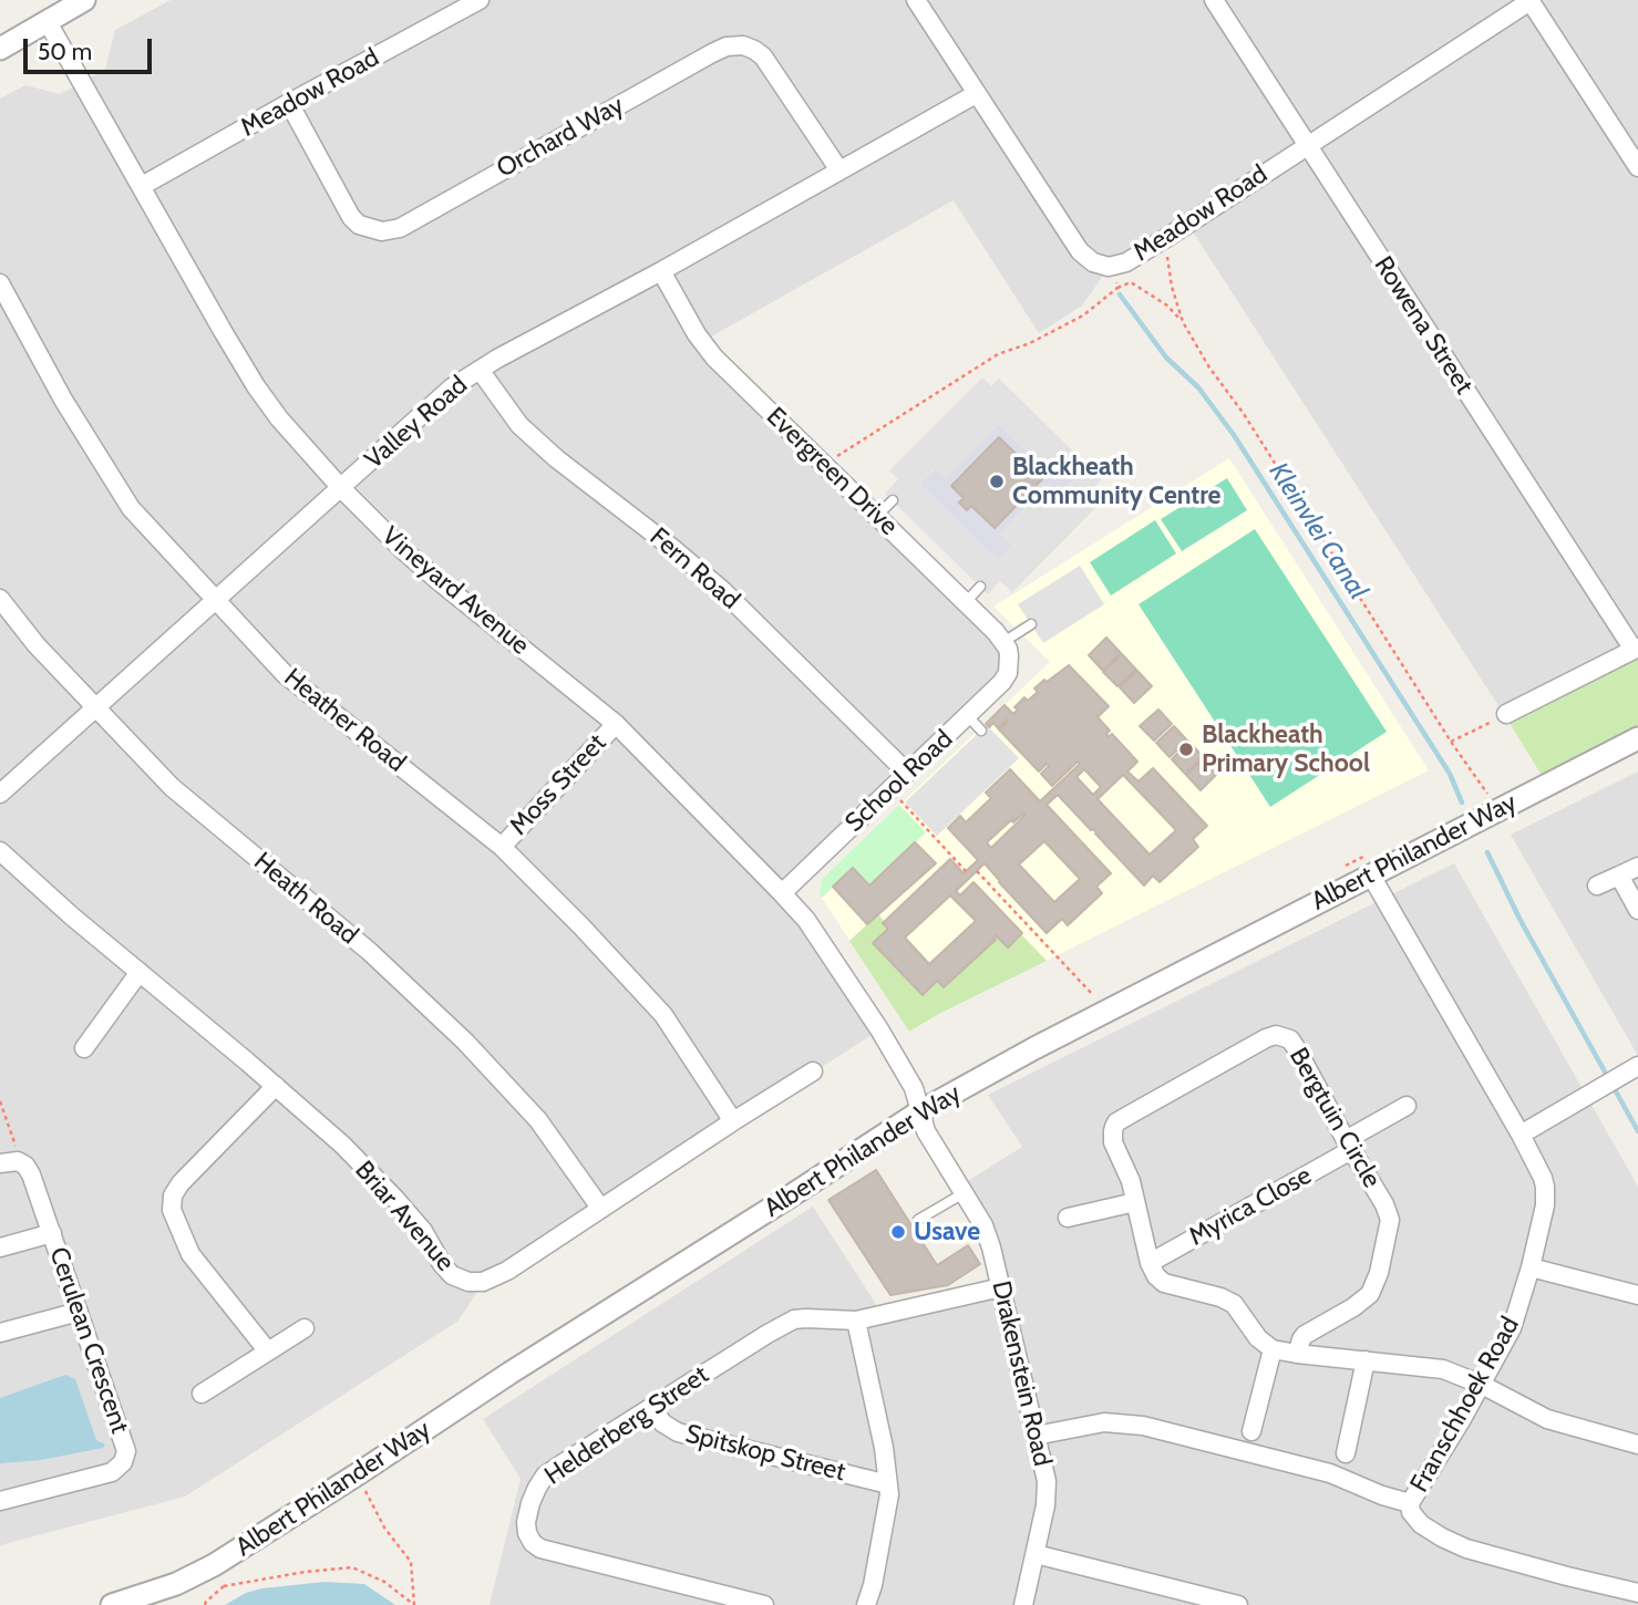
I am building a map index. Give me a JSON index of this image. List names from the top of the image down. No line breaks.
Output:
{"streets":{"street":["Meadow Road","Orchard Way","Rowena Street","Valley Road","Evergreen Drive","Fern Road","Vineyard Avenue","Heather Road","School Road","Moss Street","Albert Philander Way","Heath Road","Bergtuin Circle","Myrica Close","Briar Avenue","Cerulean Crescent","Drakenstein Road","Franschhoek Road","Helderberg Street","Spitskop Street"]},"crossings":[["Meadow Road","Orchard Way"],["Meadow Road","Rowena Street"],["Meadow Road","Valley Road"],["Meadow Road","Vineyard Avenue"],["Orchard Way","Valley Road"],["Valley Road","Evergreen Drive"],["Valley Road","Fern Road"],["Valley Road","Vineyard Avenue"],["Valley Road","Heather Road"],["Valley Road","Heath Road"],["Evergreen Drive","School Road"],["Fern Road","School Road"],["Vineyard Avenue","School Road"],["Vineyard Avenue","Moss Street"],["Vineyard Avenue","Albert Philander Way"],["Vineyard Avenue","Drakenstein Road"],["Heather Road","Moss Street"],["Heather Road","Briar Avenue"],["Albert Philander Way","Drakenstein Road"],["Albert Philander Way","Franschhoek Road"],["Heath Road","Briar Avenue"],["Bergtuin Circle","Myrica Close"],["Drakenstein Road","Franschhoek Road"],["Drakenstein Road","Helderberg Street"],["Helderberg Street","Spitskop Street"]],"water":["Kleinvlei Canal"],"places":["Blackheath Community Centre","Blackheath Primary School","Usave"],"scale_bar":"50 m"}
